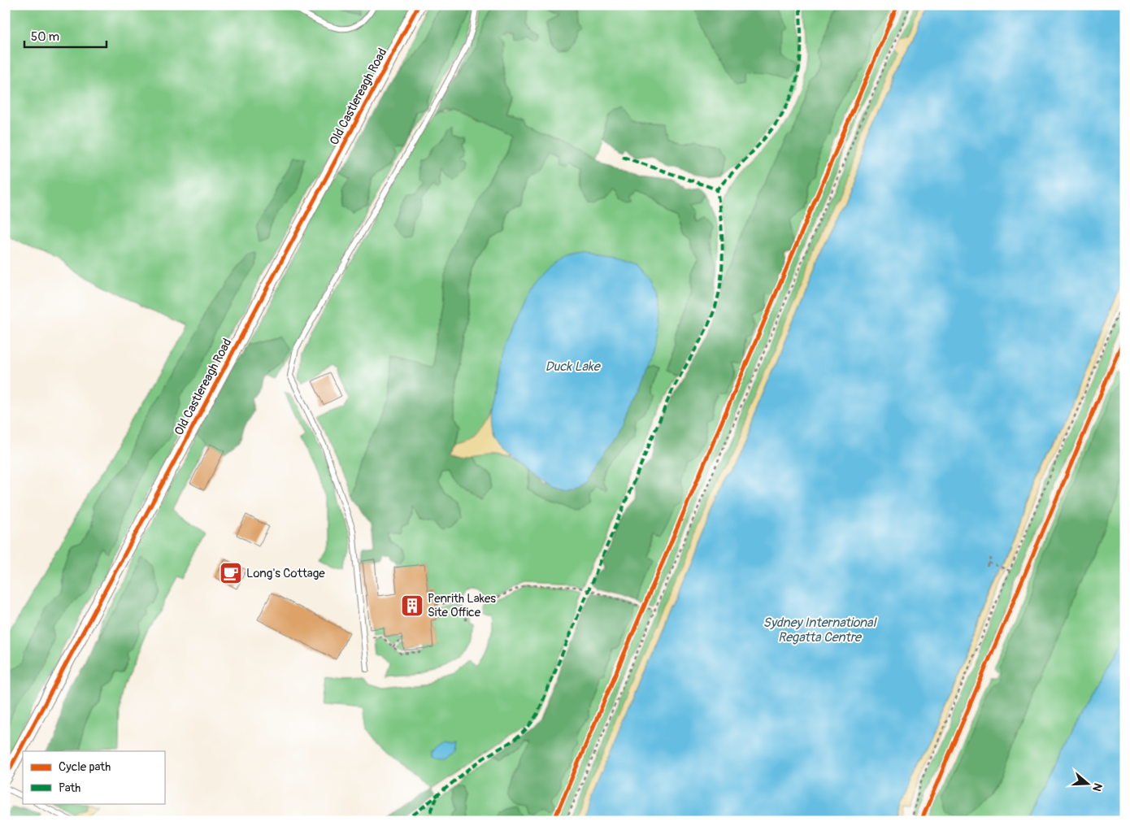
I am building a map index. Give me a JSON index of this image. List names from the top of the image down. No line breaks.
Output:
{"streets":{"street":["Old Castlereagh Road"]},"water":["Duck Lake","Sydney International Regatta Centre"],"places":{"cafe":["Long's Cottage"],"building":["Penrith Lakes Site Office"]},"legend":["Cycle path","Path"],"scale_bar":"50 m","north":"right"}
